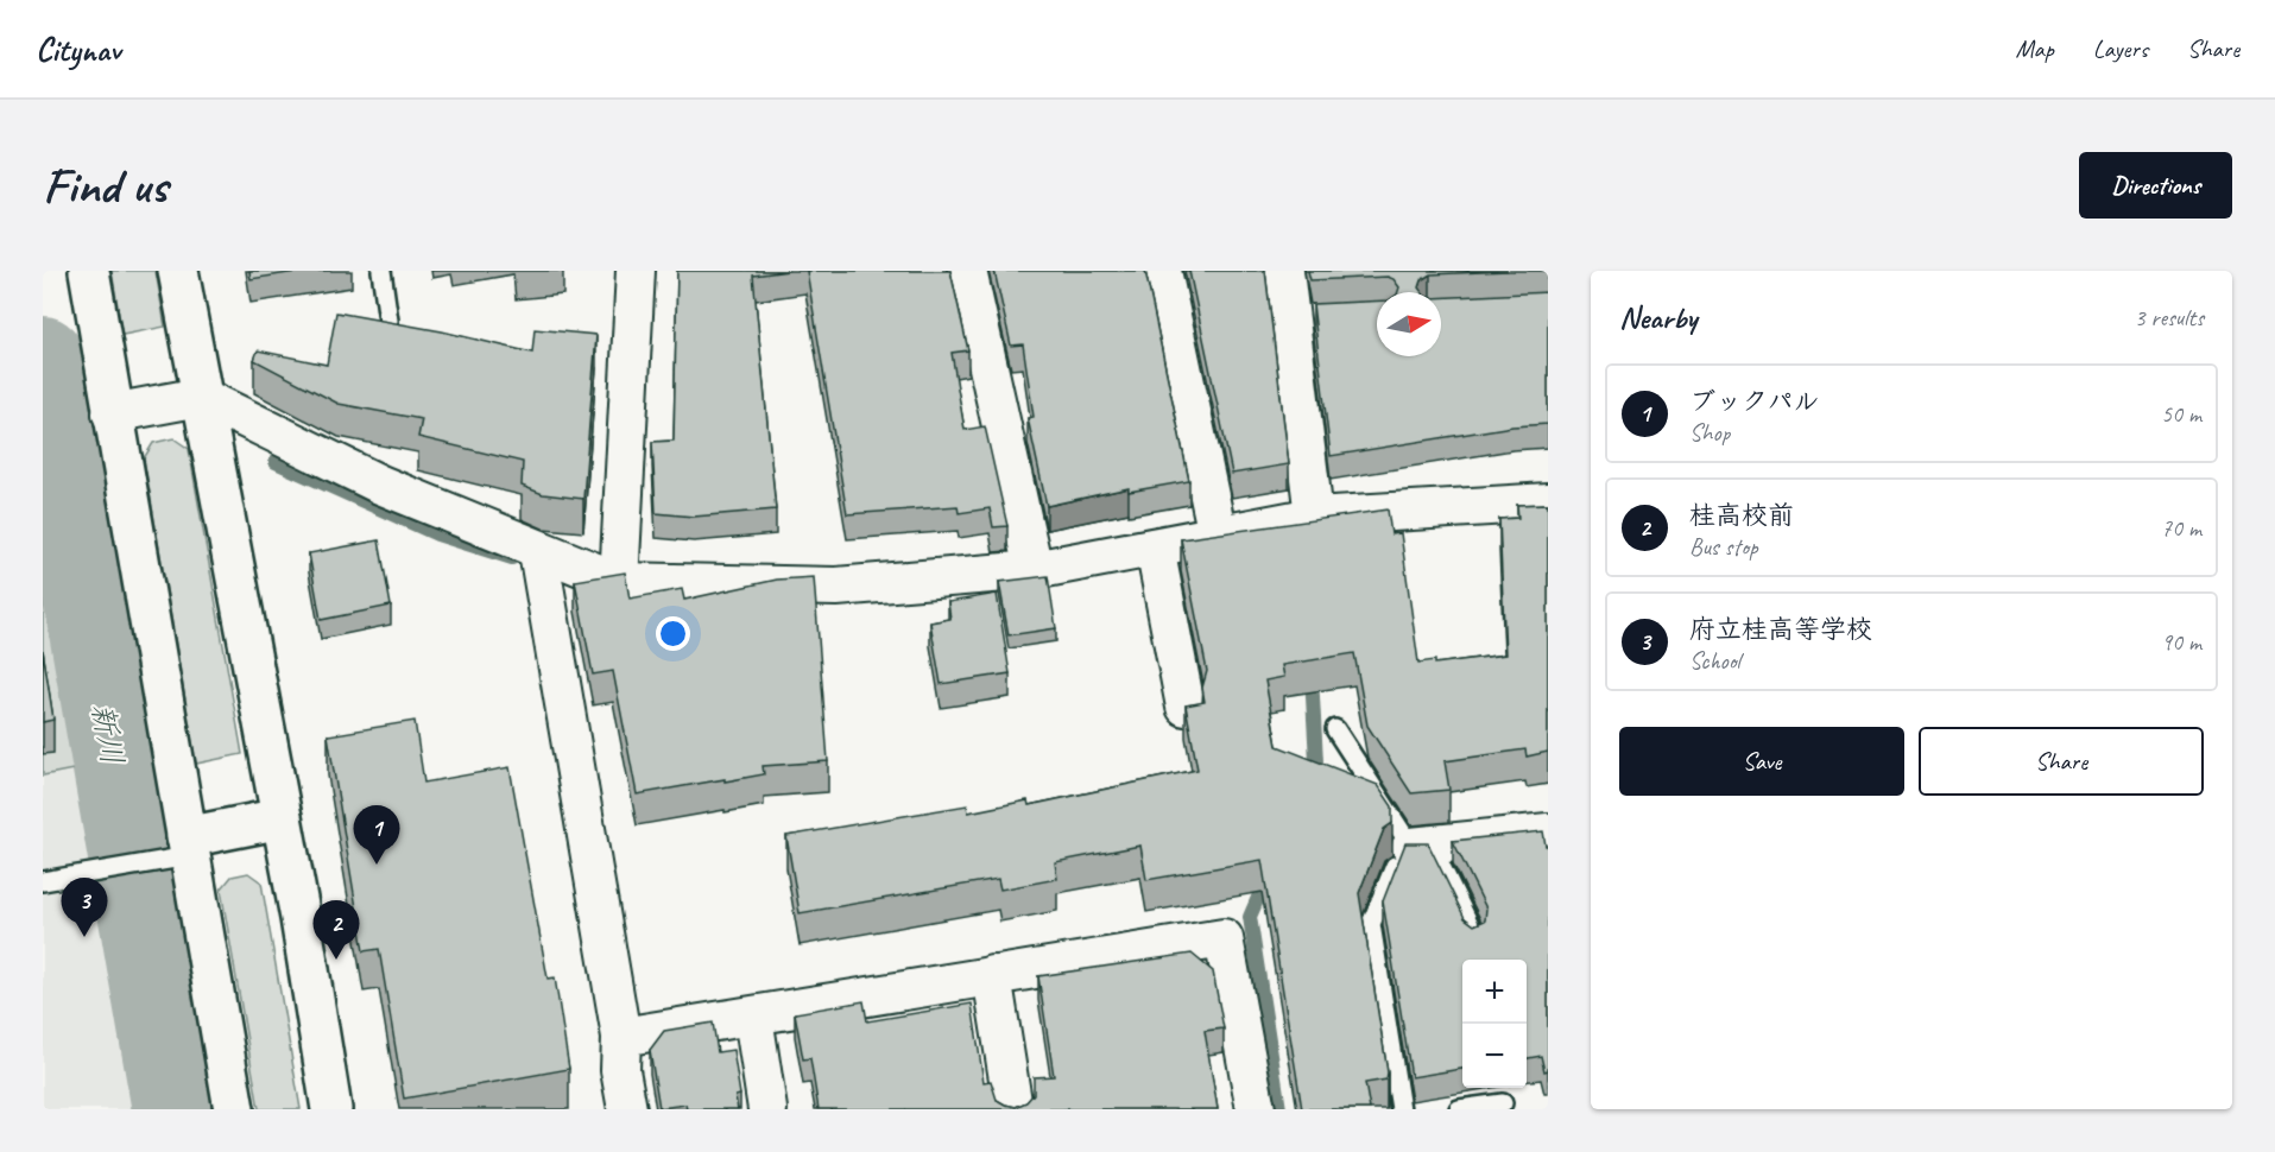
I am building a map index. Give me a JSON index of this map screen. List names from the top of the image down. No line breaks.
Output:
{"water":["新川"],"north":"right","page":{"header":"Citynav","nav":["Map","Layers","Share"],"buttons":["Directions",["Save","Share"]],"title":"Find us","heading":["Nearby","3 results"],"list":[{"mark":"1","name":"ブックパル","note":"Shop","value":"50 m"},{"mark":"2","name":"桂高校前","note":"Bus stop","value":"70 m"},{"mark":"3","name":"府立桂高等学校","note":"School","value":"90 m"}],"pins":["1","3","2"],"map_buttons":["+","−"]}}
